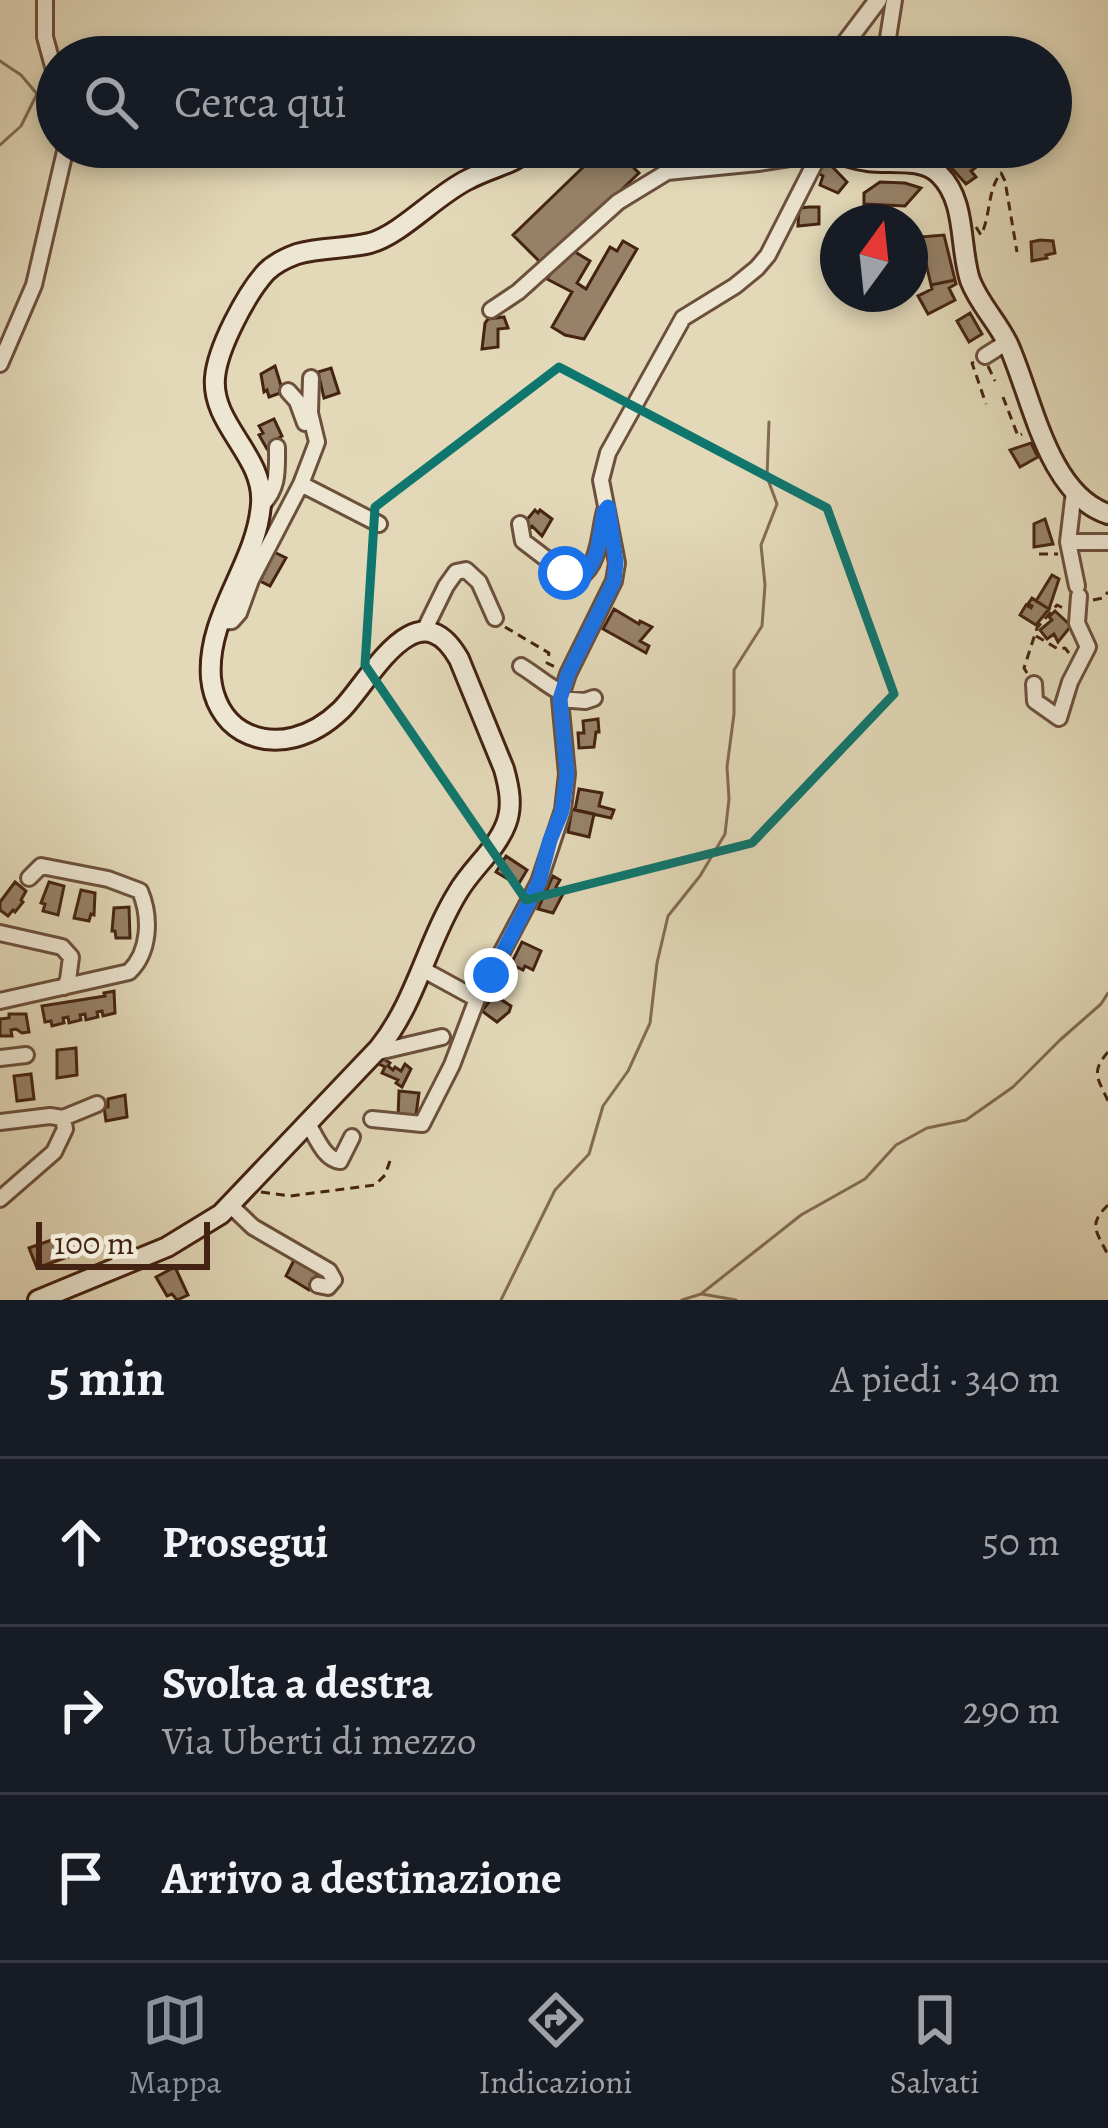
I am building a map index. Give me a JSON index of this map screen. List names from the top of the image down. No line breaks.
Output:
{"scale_bar":"100 m","north":"top","page":{"search":"Cerca qui","scale":"100 m","heading":["5 min","A piedi · 340 m"],"list":[["Prosegui","50 m"],["Svolta a destra","Via Uberti di mezzo","290 m"],"Arrivo a destinazione"],"nav":["Mappa","Indicazioni","Salvati"]}}
